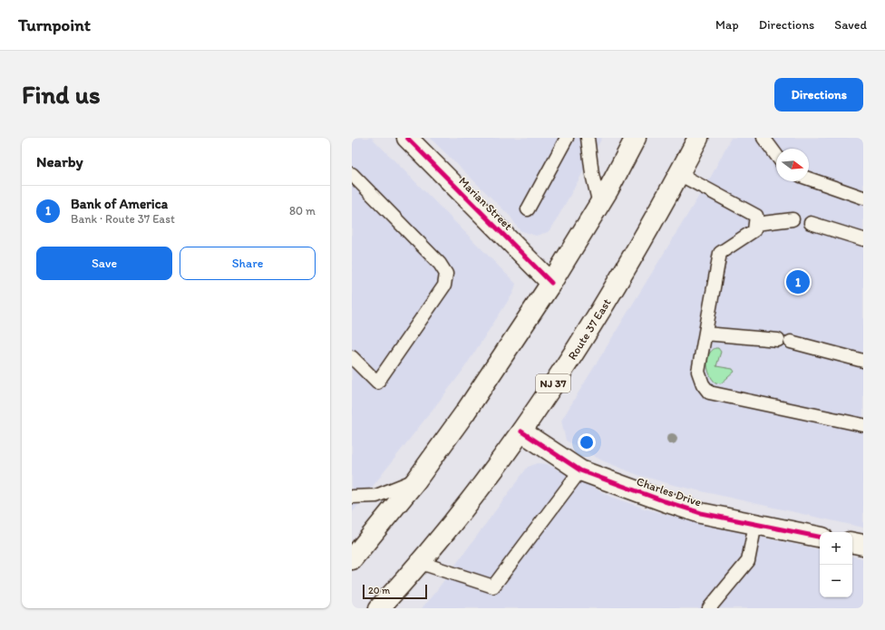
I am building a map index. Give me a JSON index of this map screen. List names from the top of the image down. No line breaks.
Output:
{"streets":{"main road":["Marian Street","Route 37 East","NJ 37","Charles Drive"]},"crossings":[["Route 37 East","Charles Drive"]],"scale_bar":"20 m","north":"right","page":{"header":"Turnpoint","nav":["Map","Directions","Saved"],"buttons":["Directions",["Save","Share"]],"title":"Find us","heading":"Nearby","list":[{"mark":"1","name":"Bank of America","note":"Bank · Route 37 East","value":"80 m"}],"pins":"1","map_buttons":["+","−"],"scale":"20 m"}}
